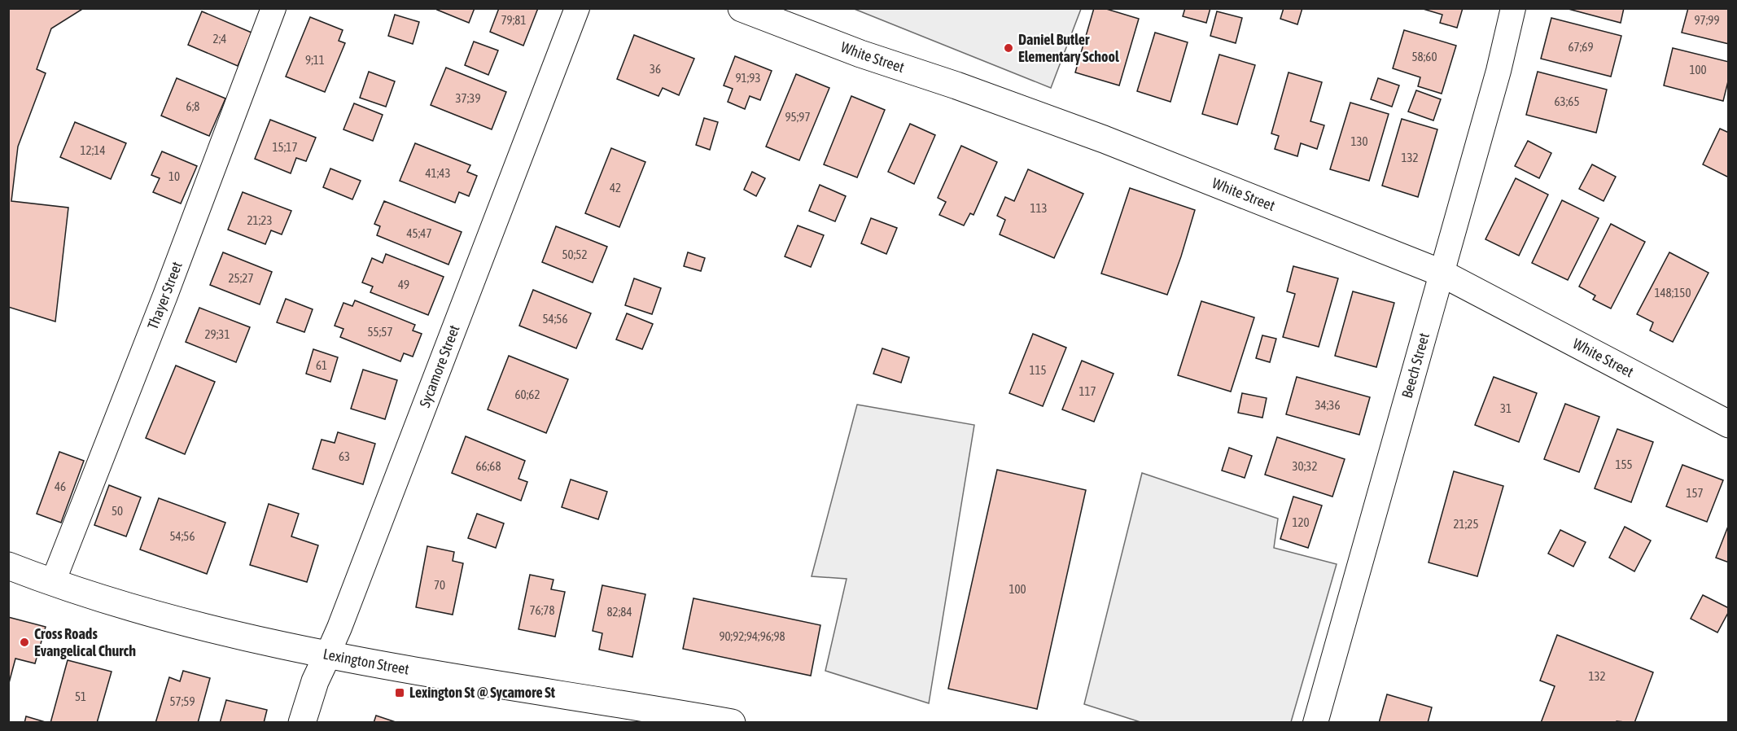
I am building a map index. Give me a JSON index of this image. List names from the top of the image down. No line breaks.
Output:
{"streets":{"street":["White Street","Thayer Street","Sycamore Street","Beech Street","Lexington Street"]},"crossings":[["White Street","Beech Street"],["Thayer Street","Lexington Street"],["Sycamore Street","Lexington Street"]],"places":{"other":["Daniel Butler Elementary School","Cross Roads Evangelical Church"],"transit":["Lexington St @ Sycamore St"]},"house_numbers":["79;81","97;99","2;4","67;69","58;60","9;11","36","100","91;93","37;39","63;65","6;8","95;97","130","15;17","12;14","132","41;43","10","42","113","21;23","45;47","50;52","25;27","49","148;150","54;56","55;57","29;31","61","115","117","60;62","34;36","31","63","155","66;68","30;32","46","157","50","120","21;25","54;56","70","100","76;78","82;84","90;92;94;96;98","132","51","57;59"]}
